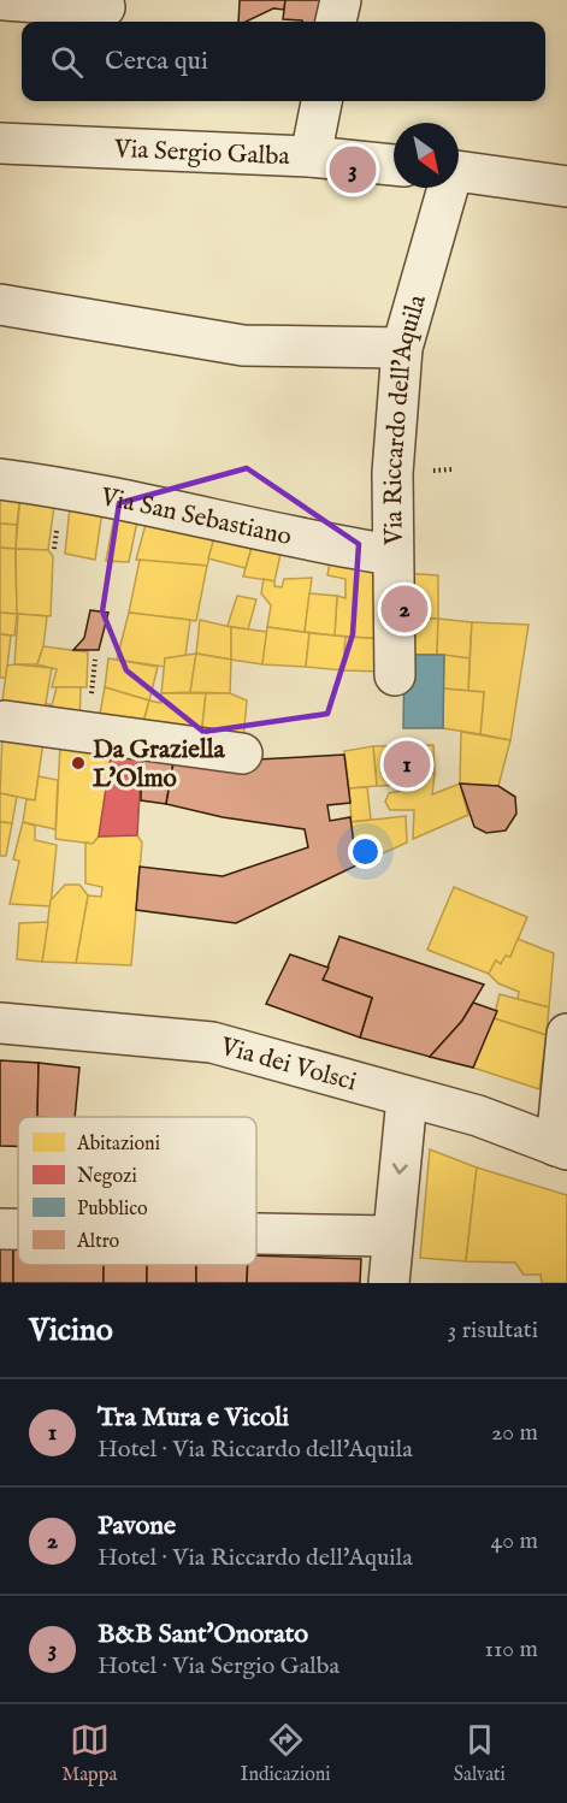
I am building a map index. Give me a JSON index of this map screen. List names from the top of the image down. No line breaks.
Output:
{"streets":{"street":["Via Sergio Galba","Via Riccardo dell'Aquila","Via San Sebastiano","Via dei Volsci"]},"crossings":[["Via Riccardo dell'Aquila","Via San Sebastiano"]],"places":["Da Graziella L'Olmo"],"legend":["Abitazioni","Negozi","Pubblico","Altro"],"north":"bottom right","page":{"search":"Cerca qui","pins":["3","2","1"],"heading":["Vicino","3 risultati"],"list":[{"mark":"1","name":"Tra Mura e Vicoli","note":"Hotel · Via Riccardo dell'Aquila","value":"20 m"},{"mark":"2","name":"Pavone","note":"Hotel · Via Riccardo dell'Aquila","value":"40 m"},{"mark":"3","name":"B&B Sant'Onorato","note":"Hotel · Via Sergio Galba","value":"110 m"}],"nav":["Mappa","Indicazioni","Salvati"]}}
